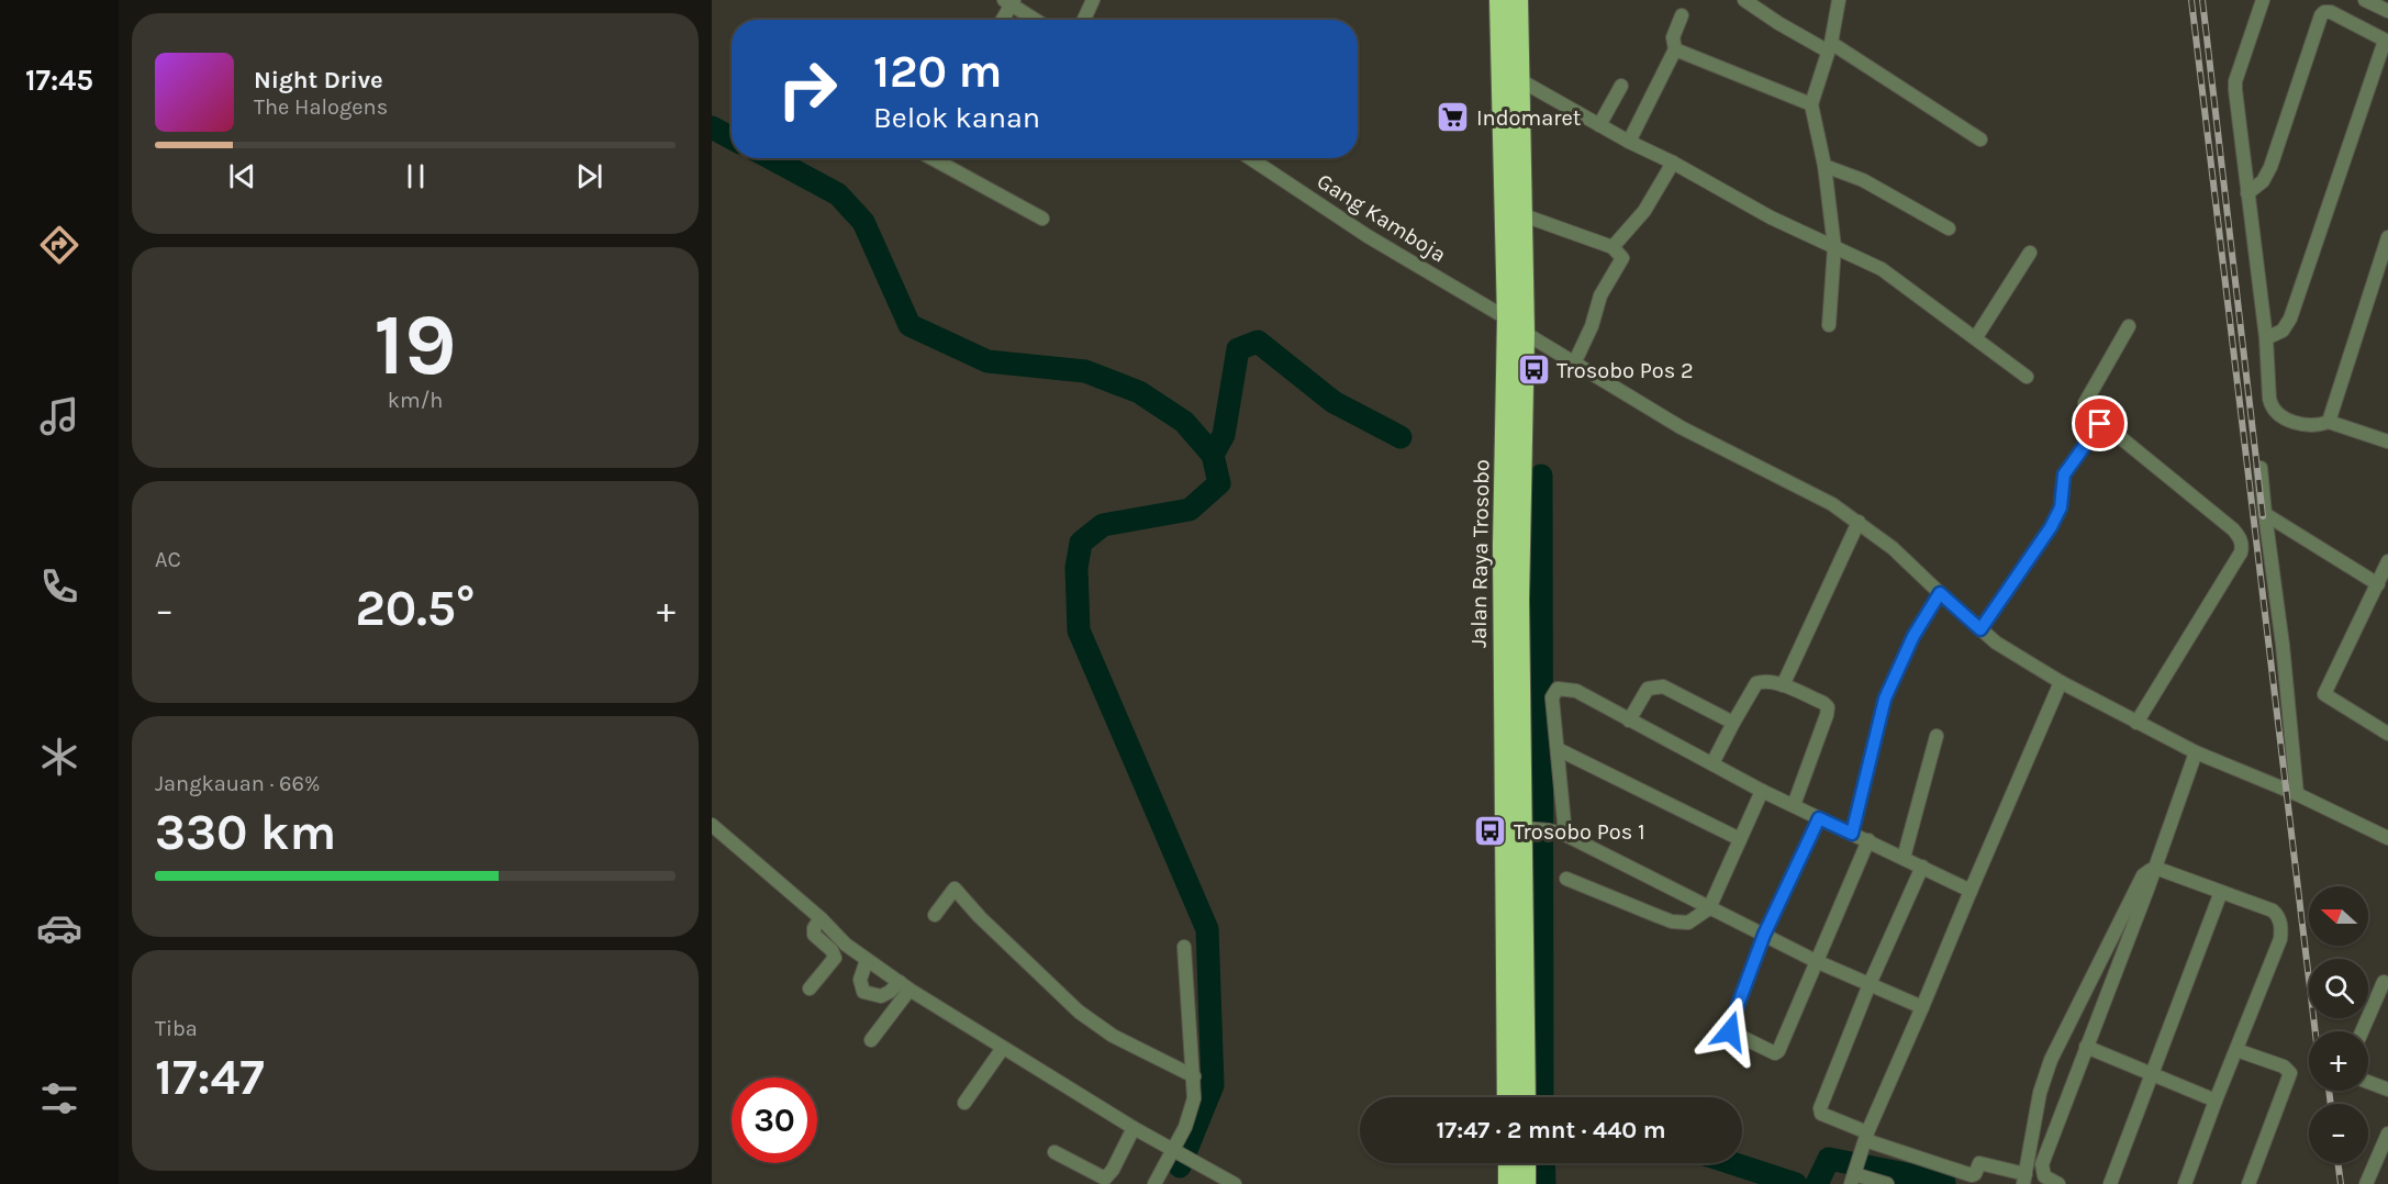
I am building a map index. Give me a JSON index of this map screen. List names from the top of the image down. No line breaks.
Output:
{"streets":{"highway":["Jalan Raya Trosobo"],"street":["Gang Kamboja"]},"crossings":[["Gang Kamboja","Jalan Raya Trosobo"]],"places":{"supermarket":["Indomaret"],"bus stop":["Trosobo Pos 2","Trosobo Pos 1"]},"north":"left","page":{"tabs":"17:45","turn":["120 m","Belok kanan"],"song":["Night Drive","The Halogens"],"tile":[["19","km/h"],"AC",["Jangkauan · 66%","330 km"],["Tiba","17:47"]],"heat":["−","20.5°","+"],"map_buttons":["+","−"],"limit":"30","trip":"17:47 · 2 mnt · 440 m"}}
